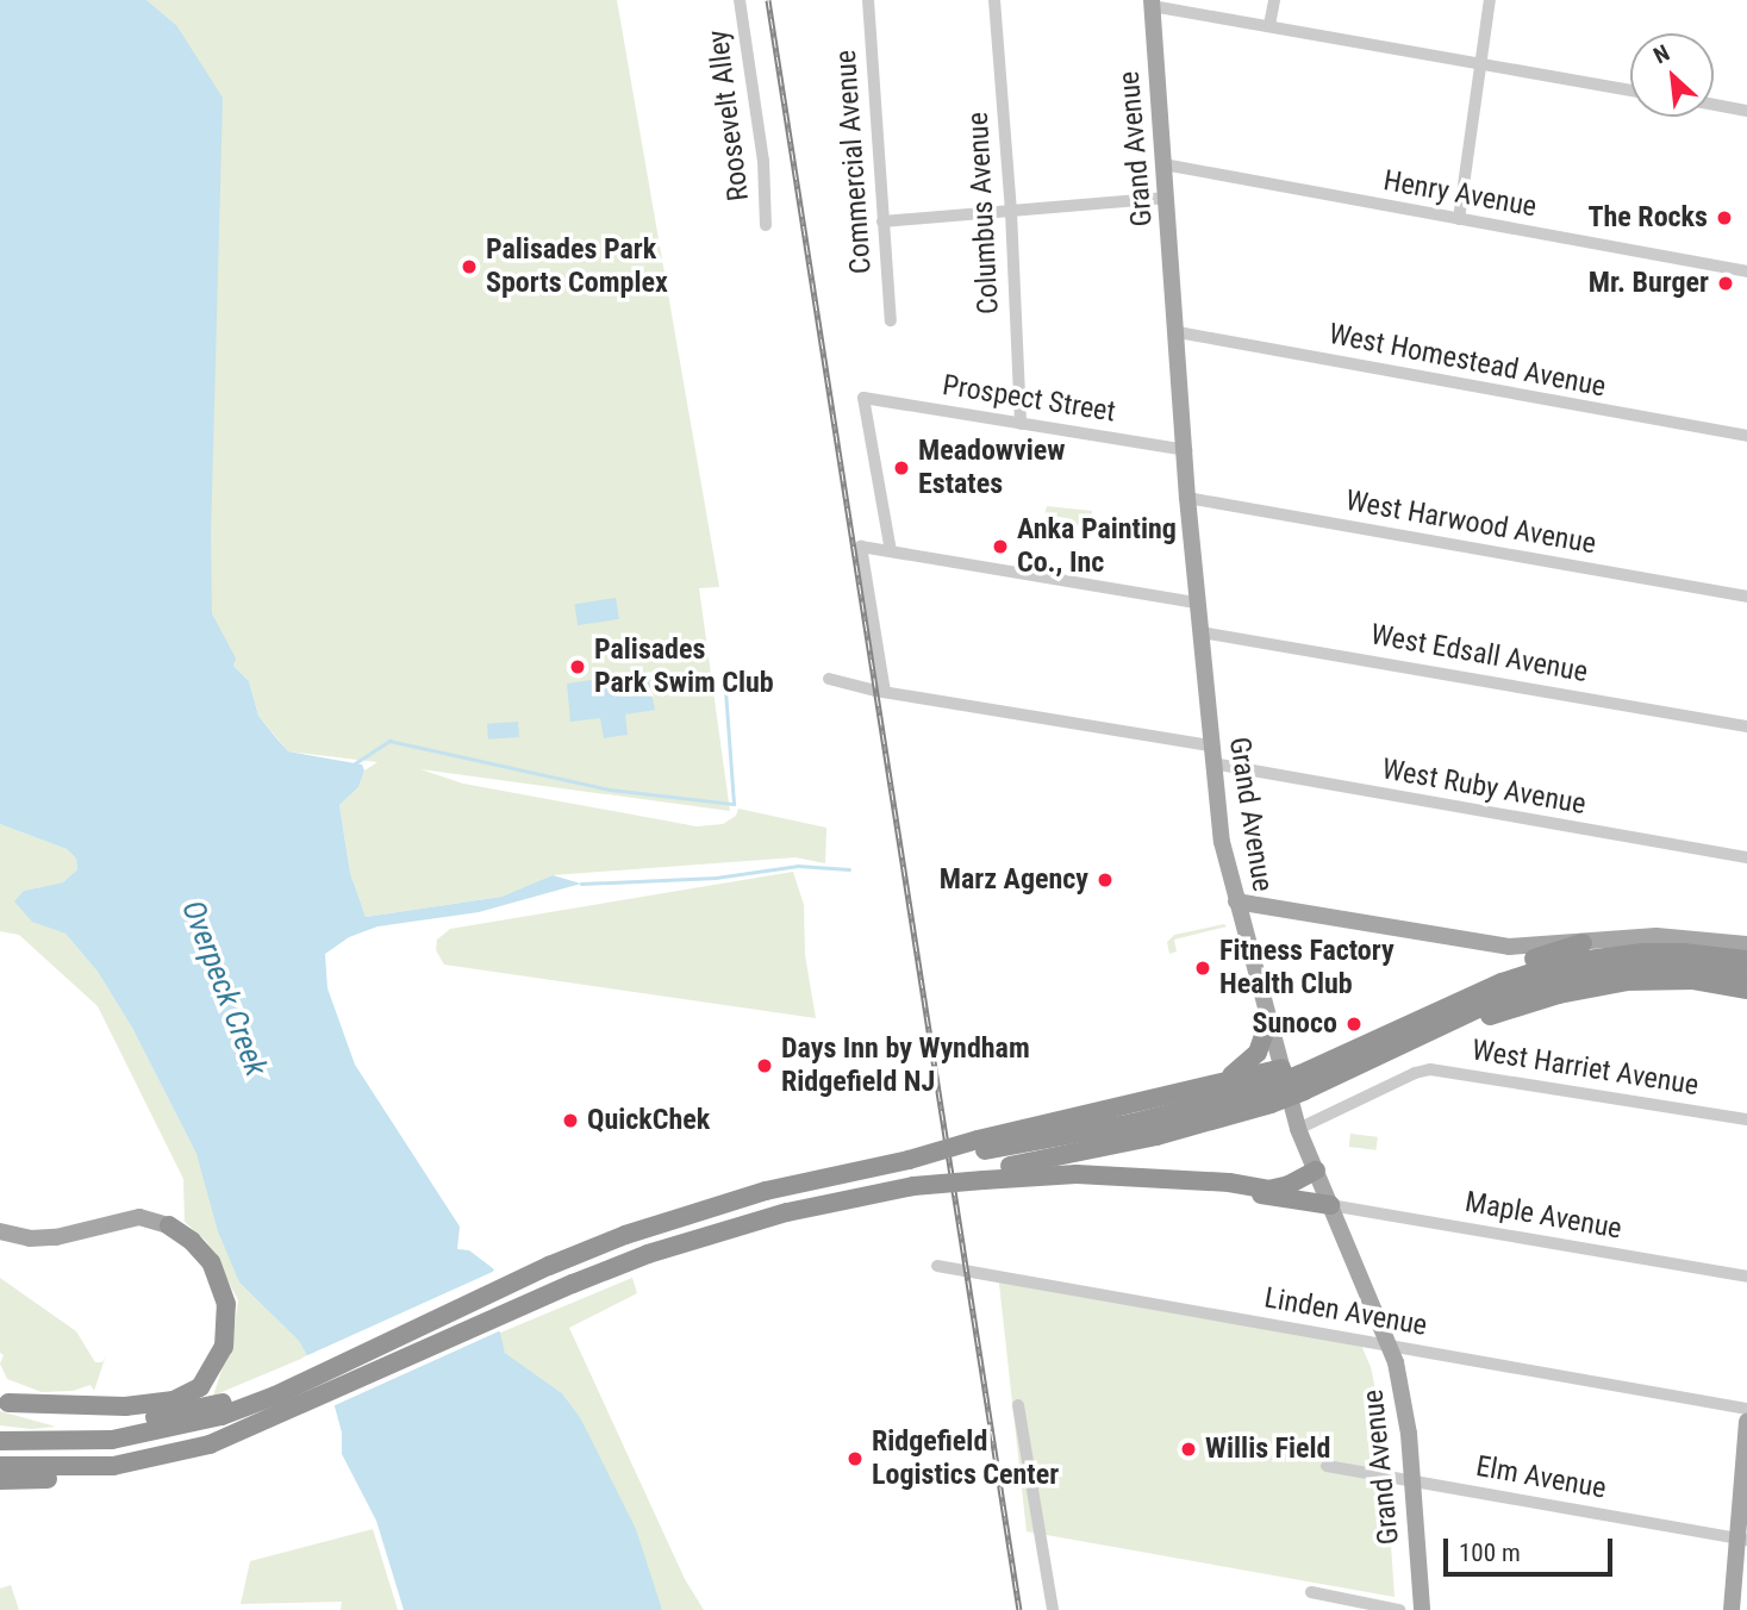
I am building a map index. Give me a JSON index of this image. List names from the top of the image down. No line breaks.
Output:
{"streets":{"main road":["Grand Avenue"],"street":["Roosevelt Alley","Commercial Avenue","Henry Avenue","Columbus Avenue","West Homestead Avenue","Prospect Street","West Harwood Avenue","West Edsall Avenue","West Ruby Avenue","West Harriet Avenue","Maple Avenue","Linden Avenue","Elm Avenue"]},"crossings":[["Grand Avenue","Henry Avenue"],["Grand Avenue","West Homestead Avenue"],["Grand Avenue","Prospect Street"],["Grand Avenue","West Harwood Avenue"],["Grand Avenue","West Edsall Avenue"],["Grand Avenue","West Ruby Avenue"],["Grand Avenue","West Harriet Avenue"],["Grand Avenue","Maple Avenue"],["Grand Avenue","Linden Avenue"],["Grand Avenue","Elm Avenue"],["Columbus Avenue","Prospect Street"]],"water":["Overpeck Creek"],"places":["The Rocks","Palisades Park Sports Complex","Mr. Burger","Meadowview Estates","Anka Painting Co., Inc","Palisades Park Swim Club","Marz Agency","Fitness Factory Health Club","Sunoco","Days Inn by Wyndham Ridgefield NJ","QuickChek","Willis Field","Ridgefield Logistics Center"],"scale_bar":"100 m","north":"top left"}
